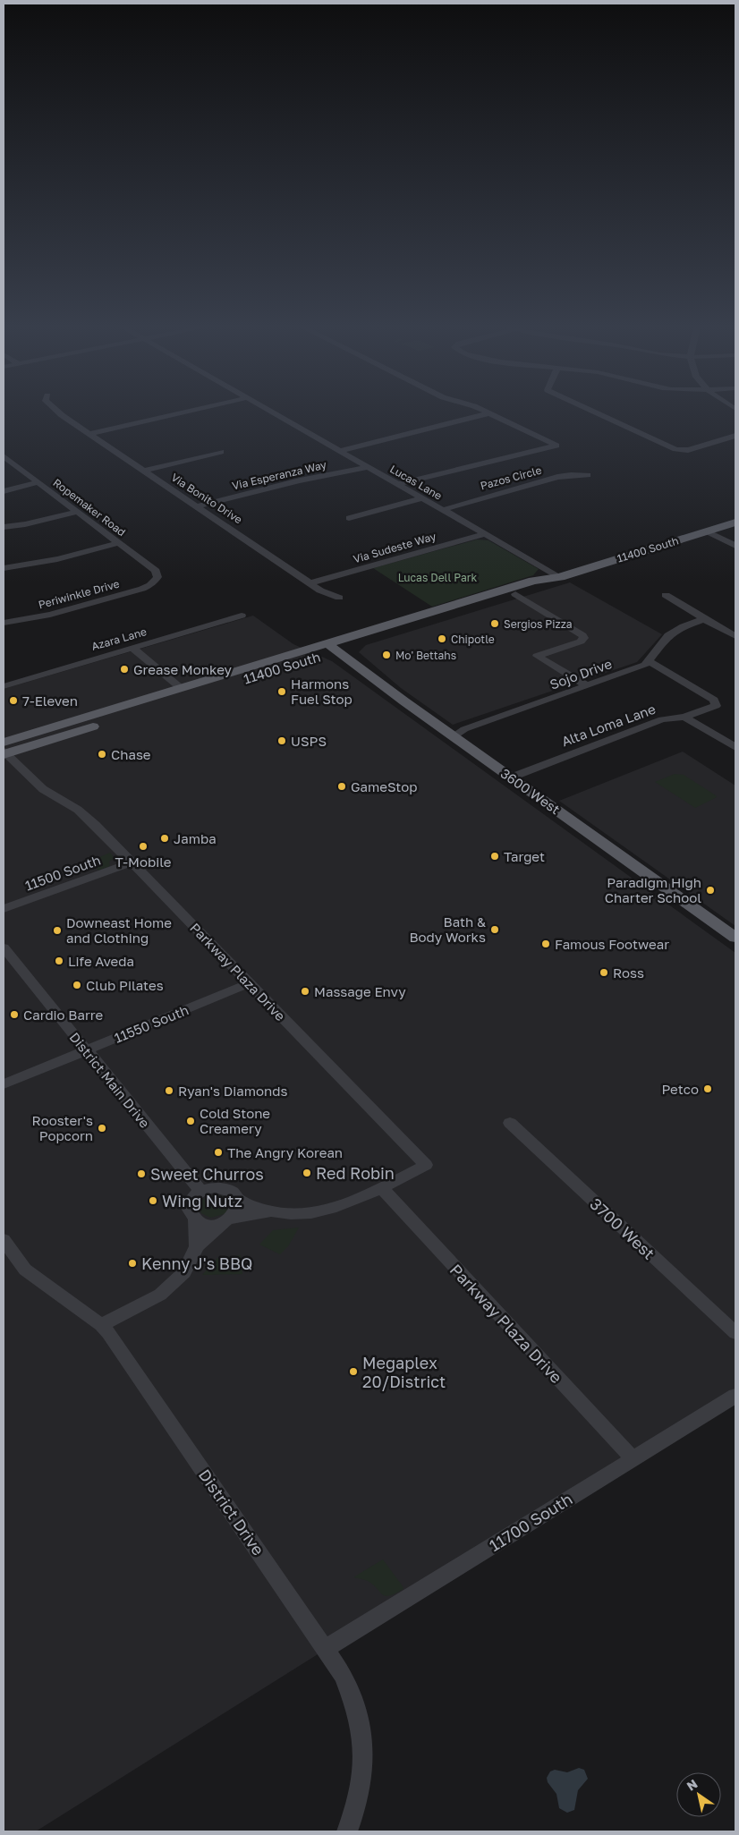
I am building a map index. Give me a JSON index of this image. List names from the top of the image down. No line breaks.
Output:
{"streets":{"main road":["11400 South","3600 West"],"street":["Via Esperanza Way","Pazos Circle","Lucas Lane","Via Bonito Drive","Ropemaker Road","Via Sudeste Way","Periwinkle Drive","Azara Lane","Sojo Drive","Alta Loma Lane","11500 South","Parkway Plaza Drive","11550 South","District Main Drive","3700 West","District Drive","11700 South"]},"crossings":[["Via Esperanza Way","Lucas Lane"],["Via Esperanza Way","Via Bonito Drive"],["Pazos Circle","Lucas Lane"],["Lucas Lane","Via Sudeste Way"],["Lucas Lane","11400 South"],["Via Bonito Drive","Via Sudeste Way"],["Ropemaker Road","Periwinkle Drive"],["11400 South","3600 West"],["11400 South","Parkway Plaza Drive"],["Sojo Drive","Alta Loma Lane"],["Sojo Drive","3600 West"],["Alta Loma Lane","3600 West"],["11500 South","Parkway Plaza Drive"],["Parkway Plaza Drive","11550 South"],["Parkway Plaza Drive","District Main Drive"],["Parkway Plaza Drive","11700 South"],["11550 South","District Main Drive"],["District Drive","11700 South"]],"parks":["Lucas Dell Park"],"places":["Sergios Pizza","Chipotle","Mo' Bettahs","Grease Monkey","Harmons Fuel Stop","7-Eleven","USPS","Chase","GameStop","Jamba","T-Mobile","Target","Paradigm High Charter School","Bath & Body Works","Downeast Home and Clothing","Famous Footwear","Life Aveda","Ross","Club Pilates","Massage Envy","Cardio Barre","Petco","Ryan's Diamonds","Cold Stone Creamery","Rooster's Popcorn","The Angry Korean","Red Robin","Sweet Churros","Wing Nutz","Kenny J's BBQ","Megaplex 20/District"],"north":"top left"}
